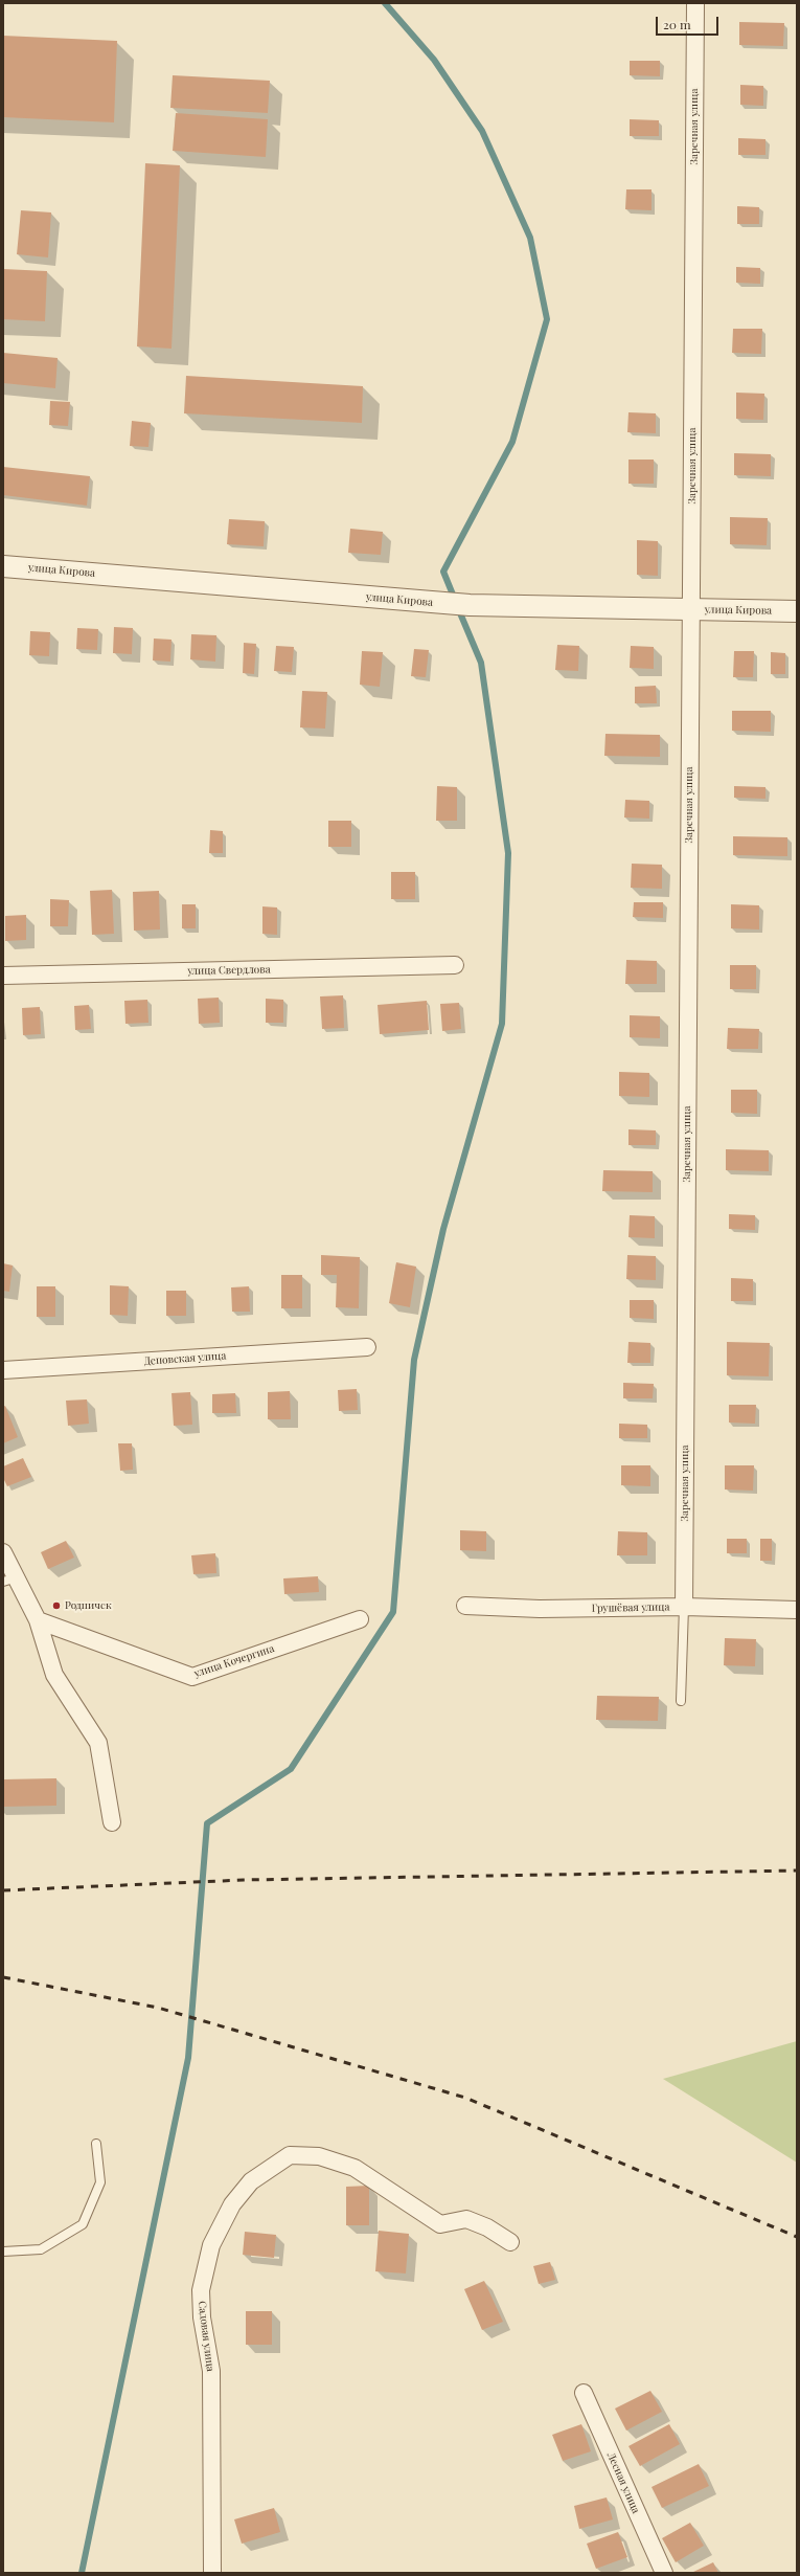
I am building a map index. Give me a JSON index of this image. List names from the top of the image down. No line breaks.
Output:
{"streets":{"street":["Заречная улица","улица Кирова","улица Свердлова","Деповская улица","Грушёвая улица","улица Кочергина","Садовая улица","Лесная улица"]},"crossings":[["Заречная улица","улица Кирова"],["Заречная улица","Грушёвая улица"]],"places":["Родничек"],"scale_bar":"20 m"}
